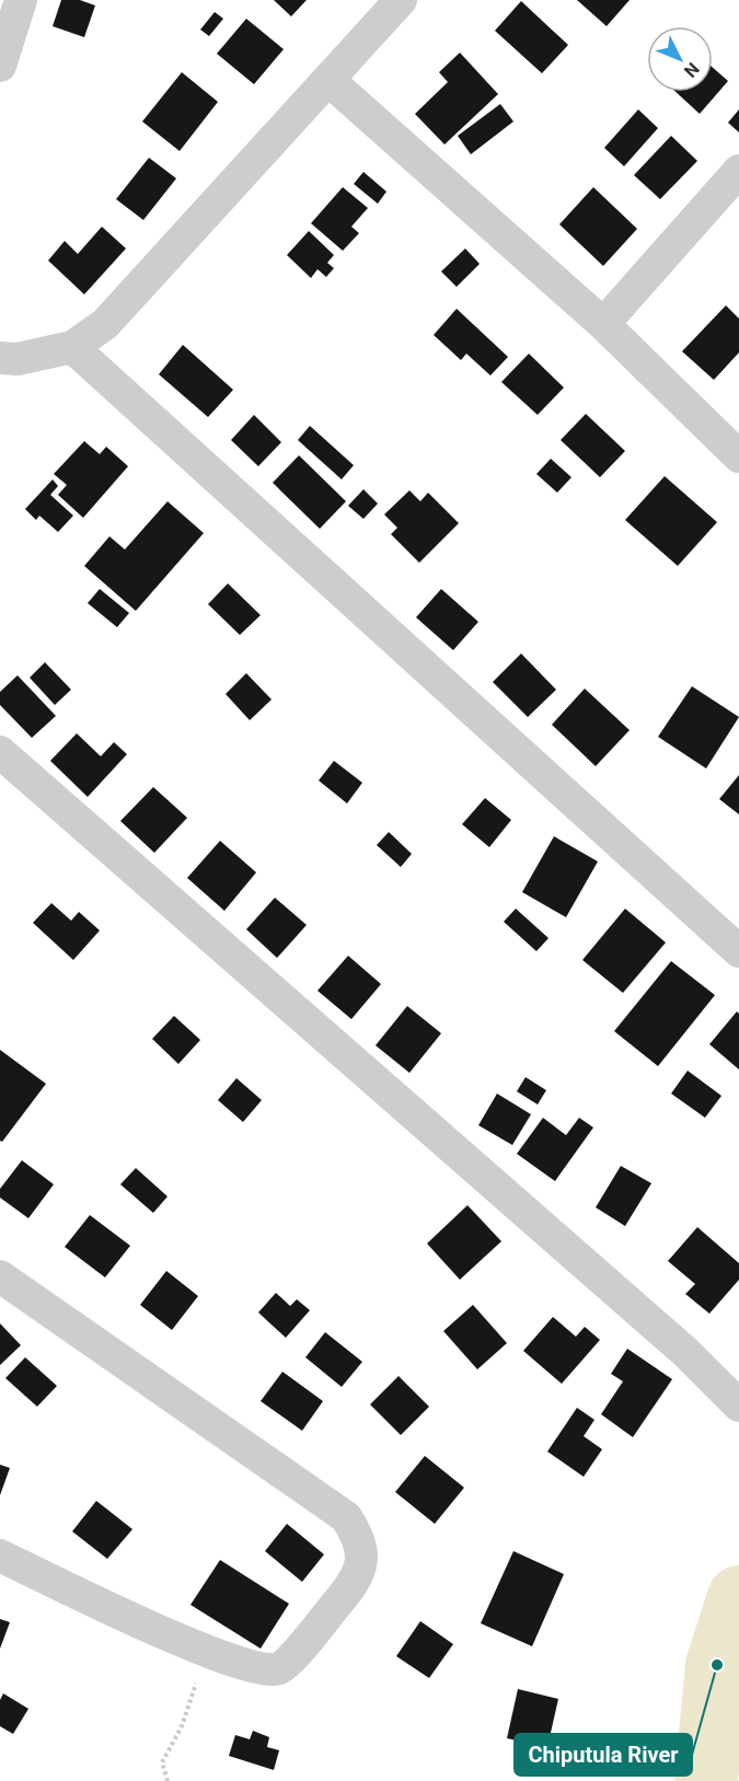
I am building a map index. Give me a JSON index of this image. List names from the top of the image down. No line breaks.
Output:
{"places":["Chiputula River"],"north":"bottom right"}
